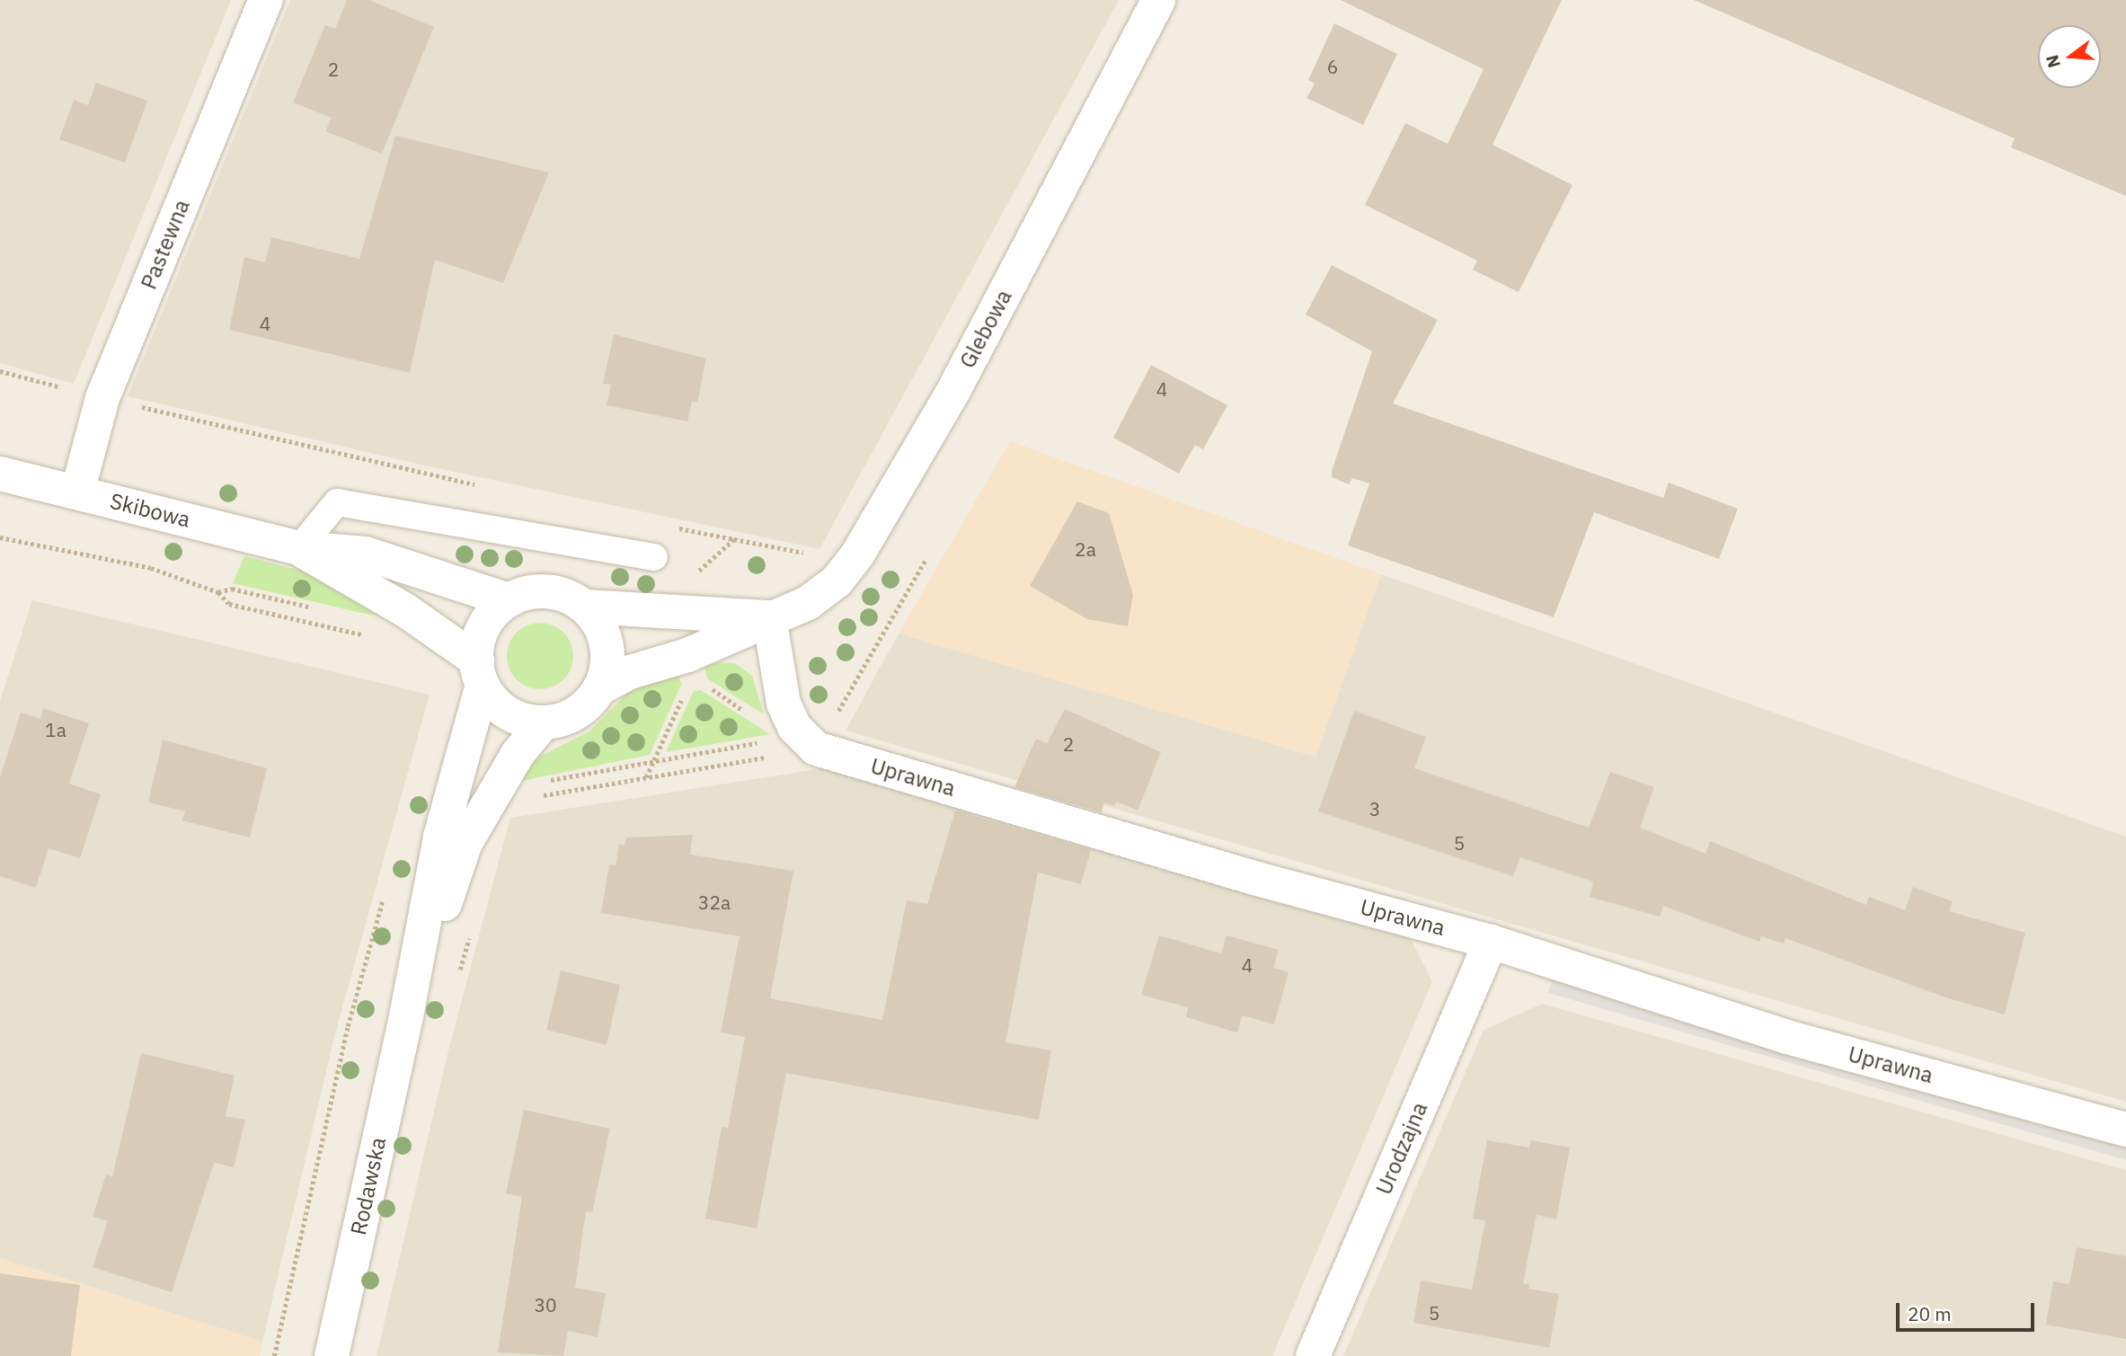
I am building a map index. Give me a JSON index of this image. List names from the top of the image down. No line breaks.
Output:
{"streets":{"street":["Pastewna","Glebowa","Skibowa","Uprawna","Urodzajna","Rodawska"]},"crossings":[["Pastewna","Skibowa"],["Glebowa","Skibowa"],["Glebowa","Uprawna"],["Glebowa","Rodawska"],["Skibowa","Rodawska"],["Uprawna","Urodzajna"]],"house_numbers":["6","2","4","4","2a","1a","2","3","5","32a","4","30","5"],"scale_bar":"20 m","north":"left"}
